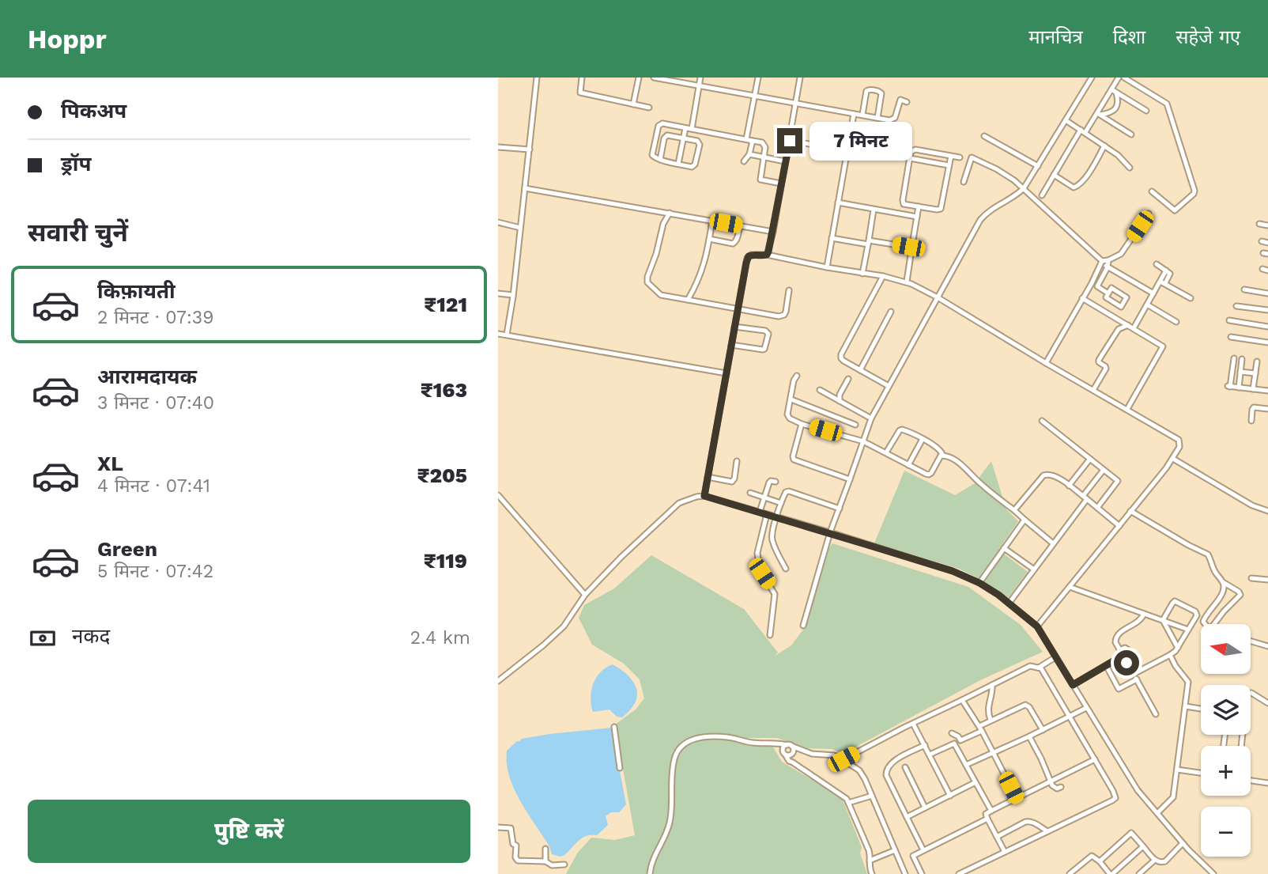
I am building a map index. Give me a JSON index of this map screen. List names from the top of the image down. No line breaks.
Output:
{"north":"left","page":{"header":"Hoppr","nav":["मानचित्र","दिशा","सहेजे गए"],"banner":["पिकअप","ड्रॉप"],"bubble":"7 मिनट","heading":"सवारी चुनें","list":[{"name":"किफ़ायती","note":"2 मिनट · 07:39","value":"₹121"},{"name":"आरामदायक","note":"3 मिनट · 07:40","value":"₹163"},{"name":"XL","note":"4 मिनट · 07:41","value":"₹205"},{"name":"Green","note":"5 मिनट · 07:42","value":"₹119"}],"pay":["नकद","2.4 km"],"map_buttons":["+","−"],"buttons":"पुष्टि करें"}}
